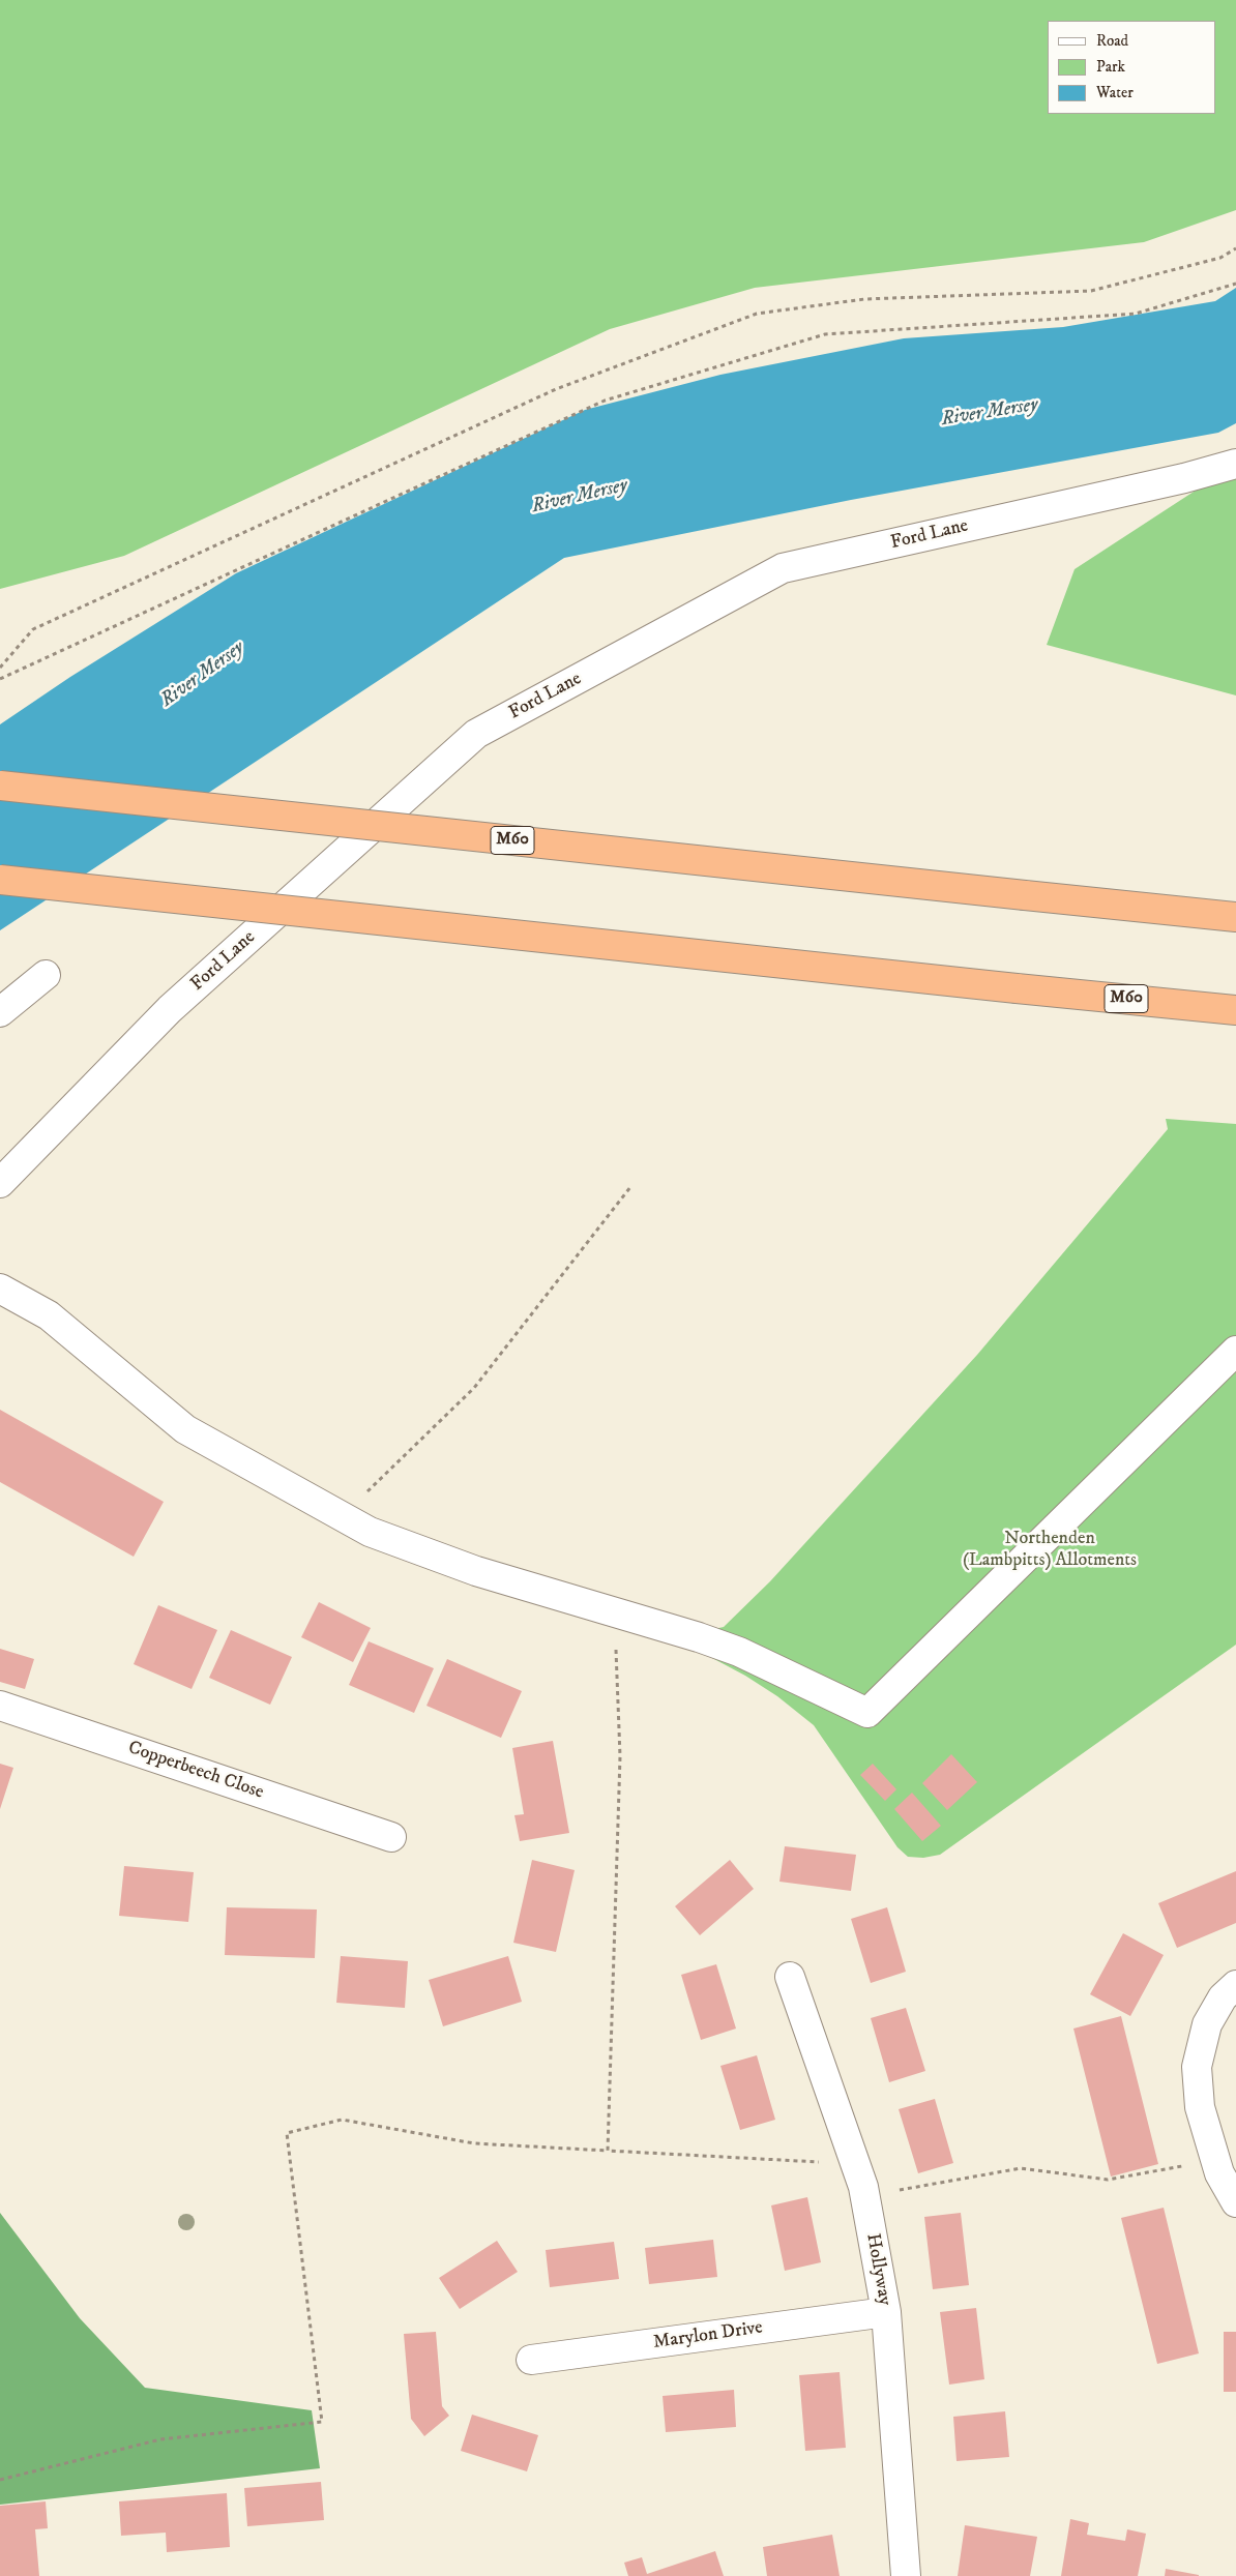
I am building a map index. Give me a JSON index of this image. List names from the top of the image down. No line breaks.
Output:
{"streets":{"highway":["M60"],"street":["Ford Lane","Copperbeech Close","Hollyway","Marylon Drive"]},"crossings":[["Hollyway","Marylon Drive"]],"water":["River Mersey"],"parks":["Northenden (Lambpitts) Allotments"],"legend":["Road","Park","Water"]}
